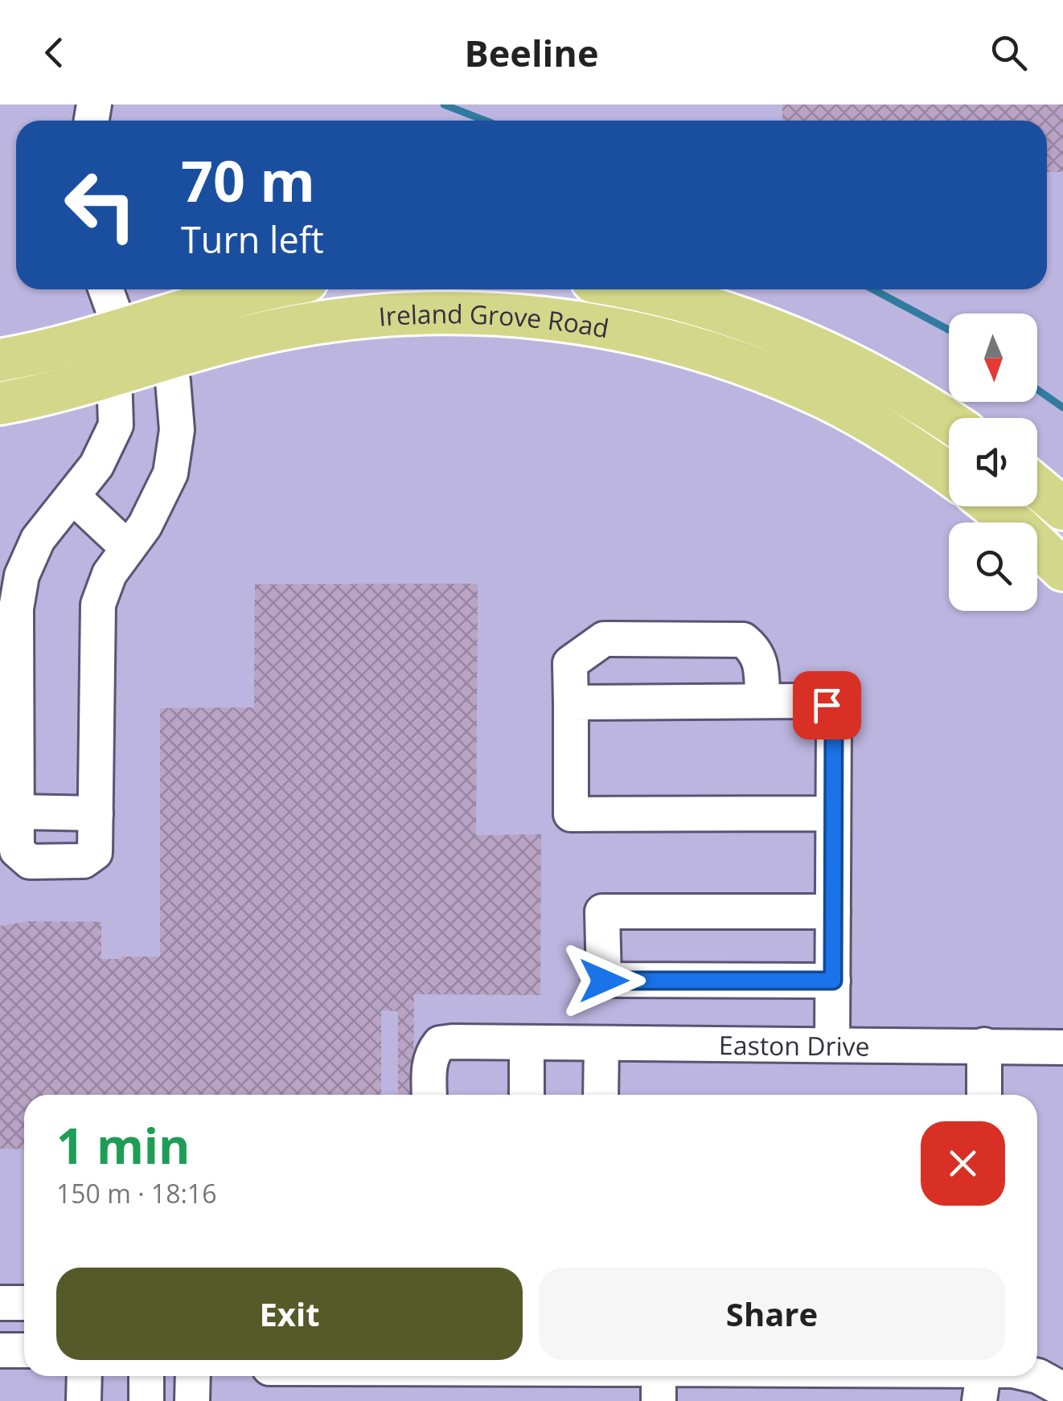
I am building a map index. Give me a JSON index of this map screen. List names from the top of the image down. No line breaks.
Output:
{"streets":{"main road":["Ireland Grove Road"],"street":["Easton Drive"]},"north":"bottom","page":{"header":"Beeline","turn":["70 m","Turn left"],"heading":["1 min","150 m · 18:16"],"buttons":["Exit","Share"]}}
